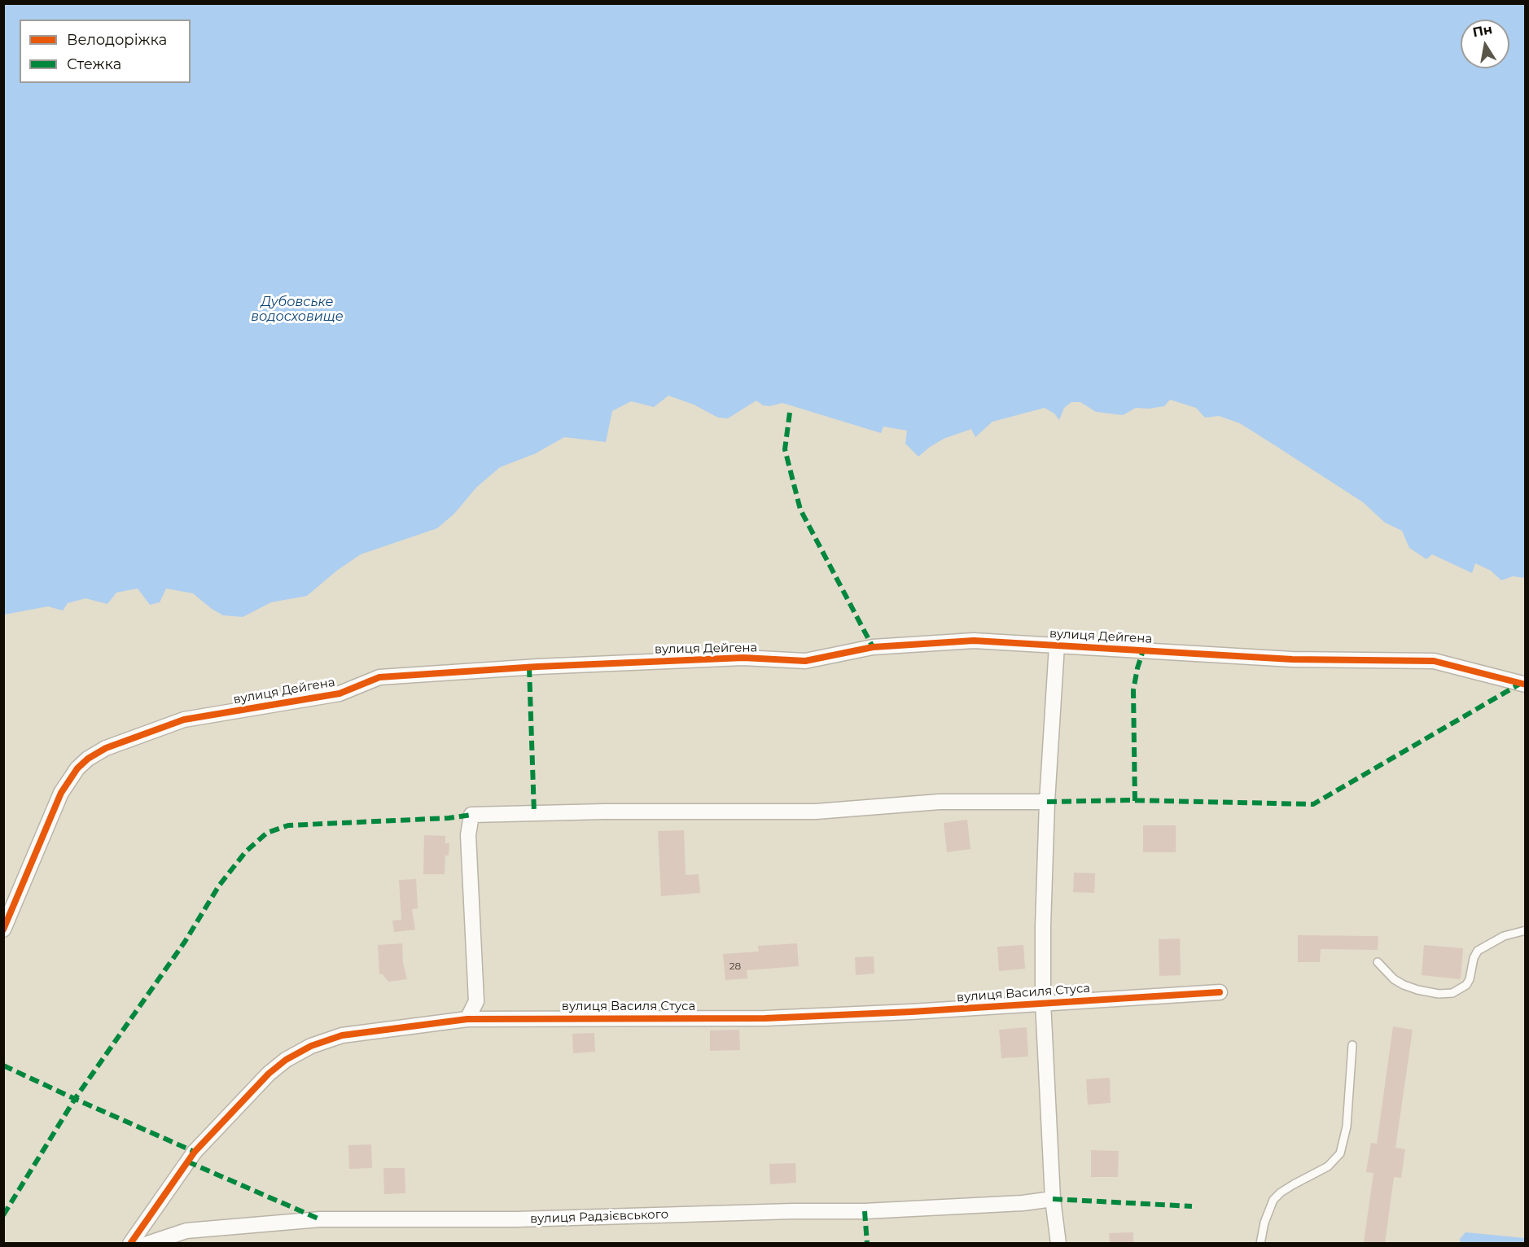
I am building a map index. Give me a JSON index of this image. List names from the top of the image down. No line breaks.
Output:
{"streets":{"street":["вулиця Дейгена","вулиця Василя Стуса","вулиця Радзієвського"]},"water":["Дубовське водосховище"],"house_numbers":["28"],"legend":["Велодоріжка","Стежка"],"north":"top"}
